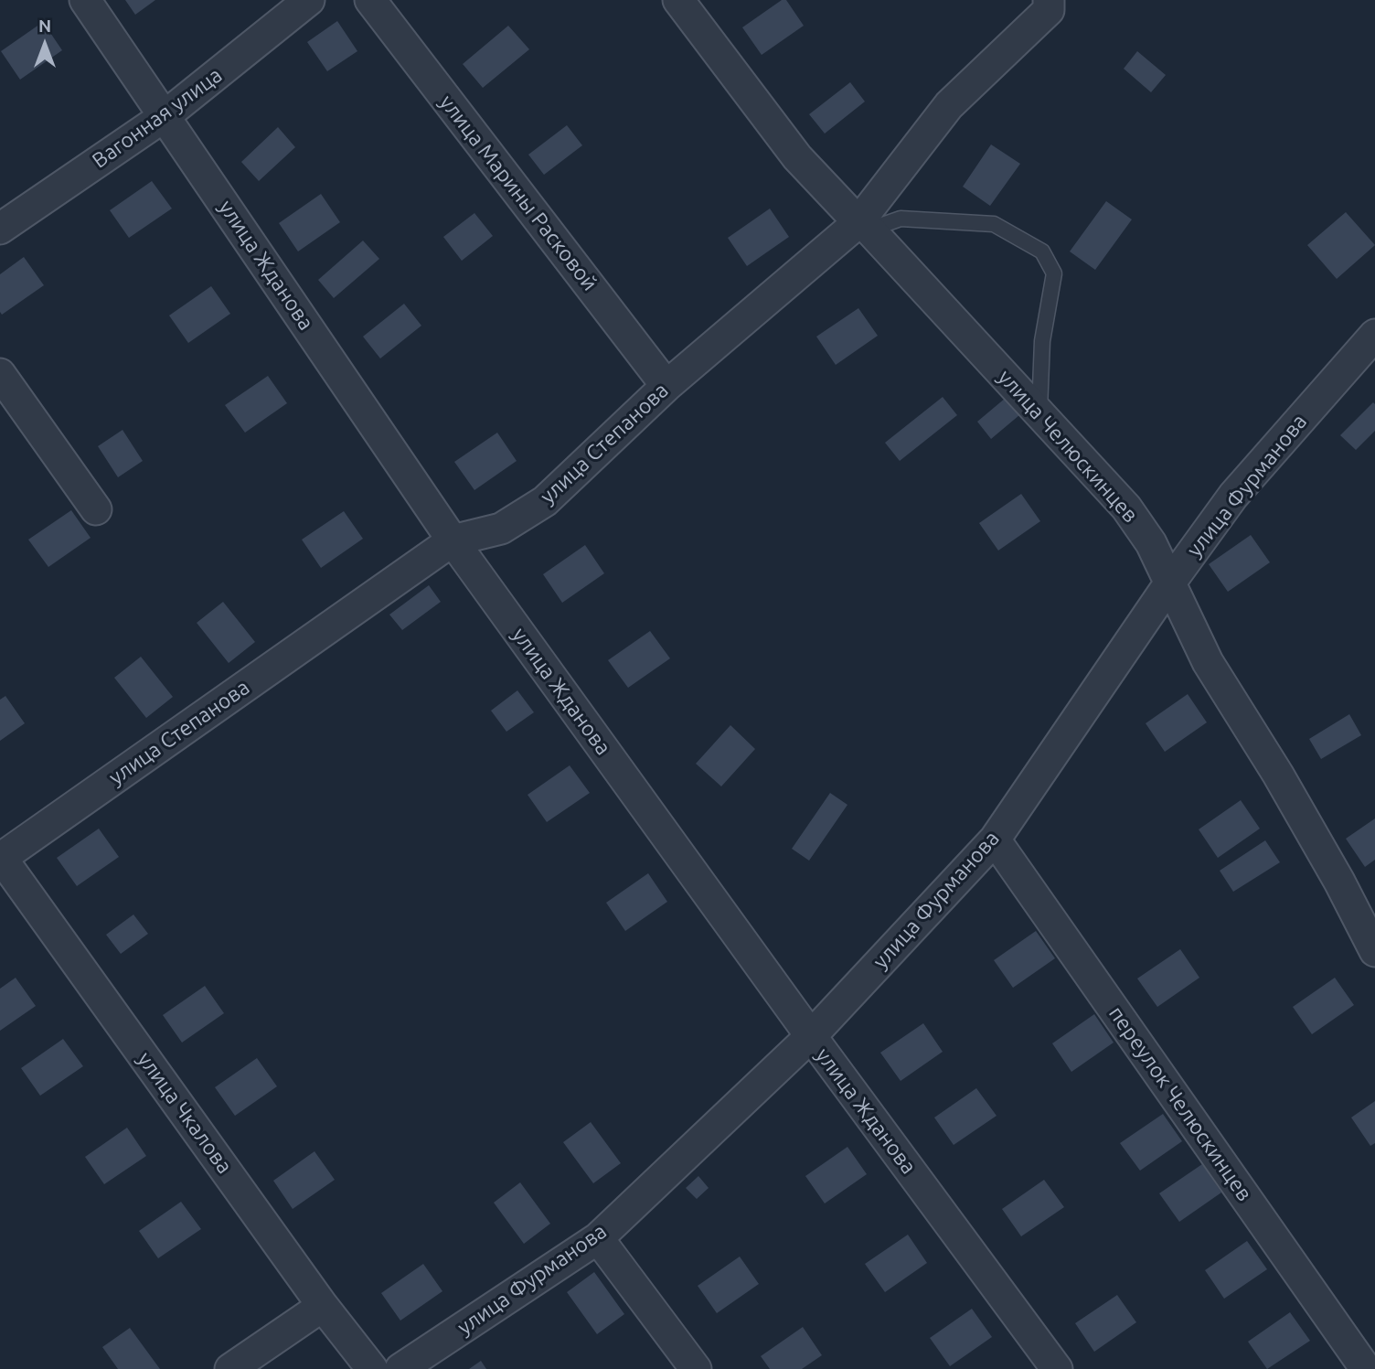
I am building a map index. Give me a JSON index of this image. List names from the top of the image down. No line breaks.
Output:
{"streets":{"street":["Вагонная улица","улица Марины Расковой","улица Жданова","улица Степанова","улица Челюскинцев","улица Фурманова","переулок Челюскинцев","улица Чкалова"]},"crossings":[["Вагонная улица","улица Жданова"],["улица Марины Расковой","улица Степанова"],["улица Жданова","улица Степанова"],["улица Жданова","улица Фурманова"],["улица Степанова","улица Челюскинцев"],["улица Степанова","улица Чкалова"],["улица Челюскинцев","улица Фурманова"],["улица Фурманова","переулок Челюскинцев"]],"north":"top"}
